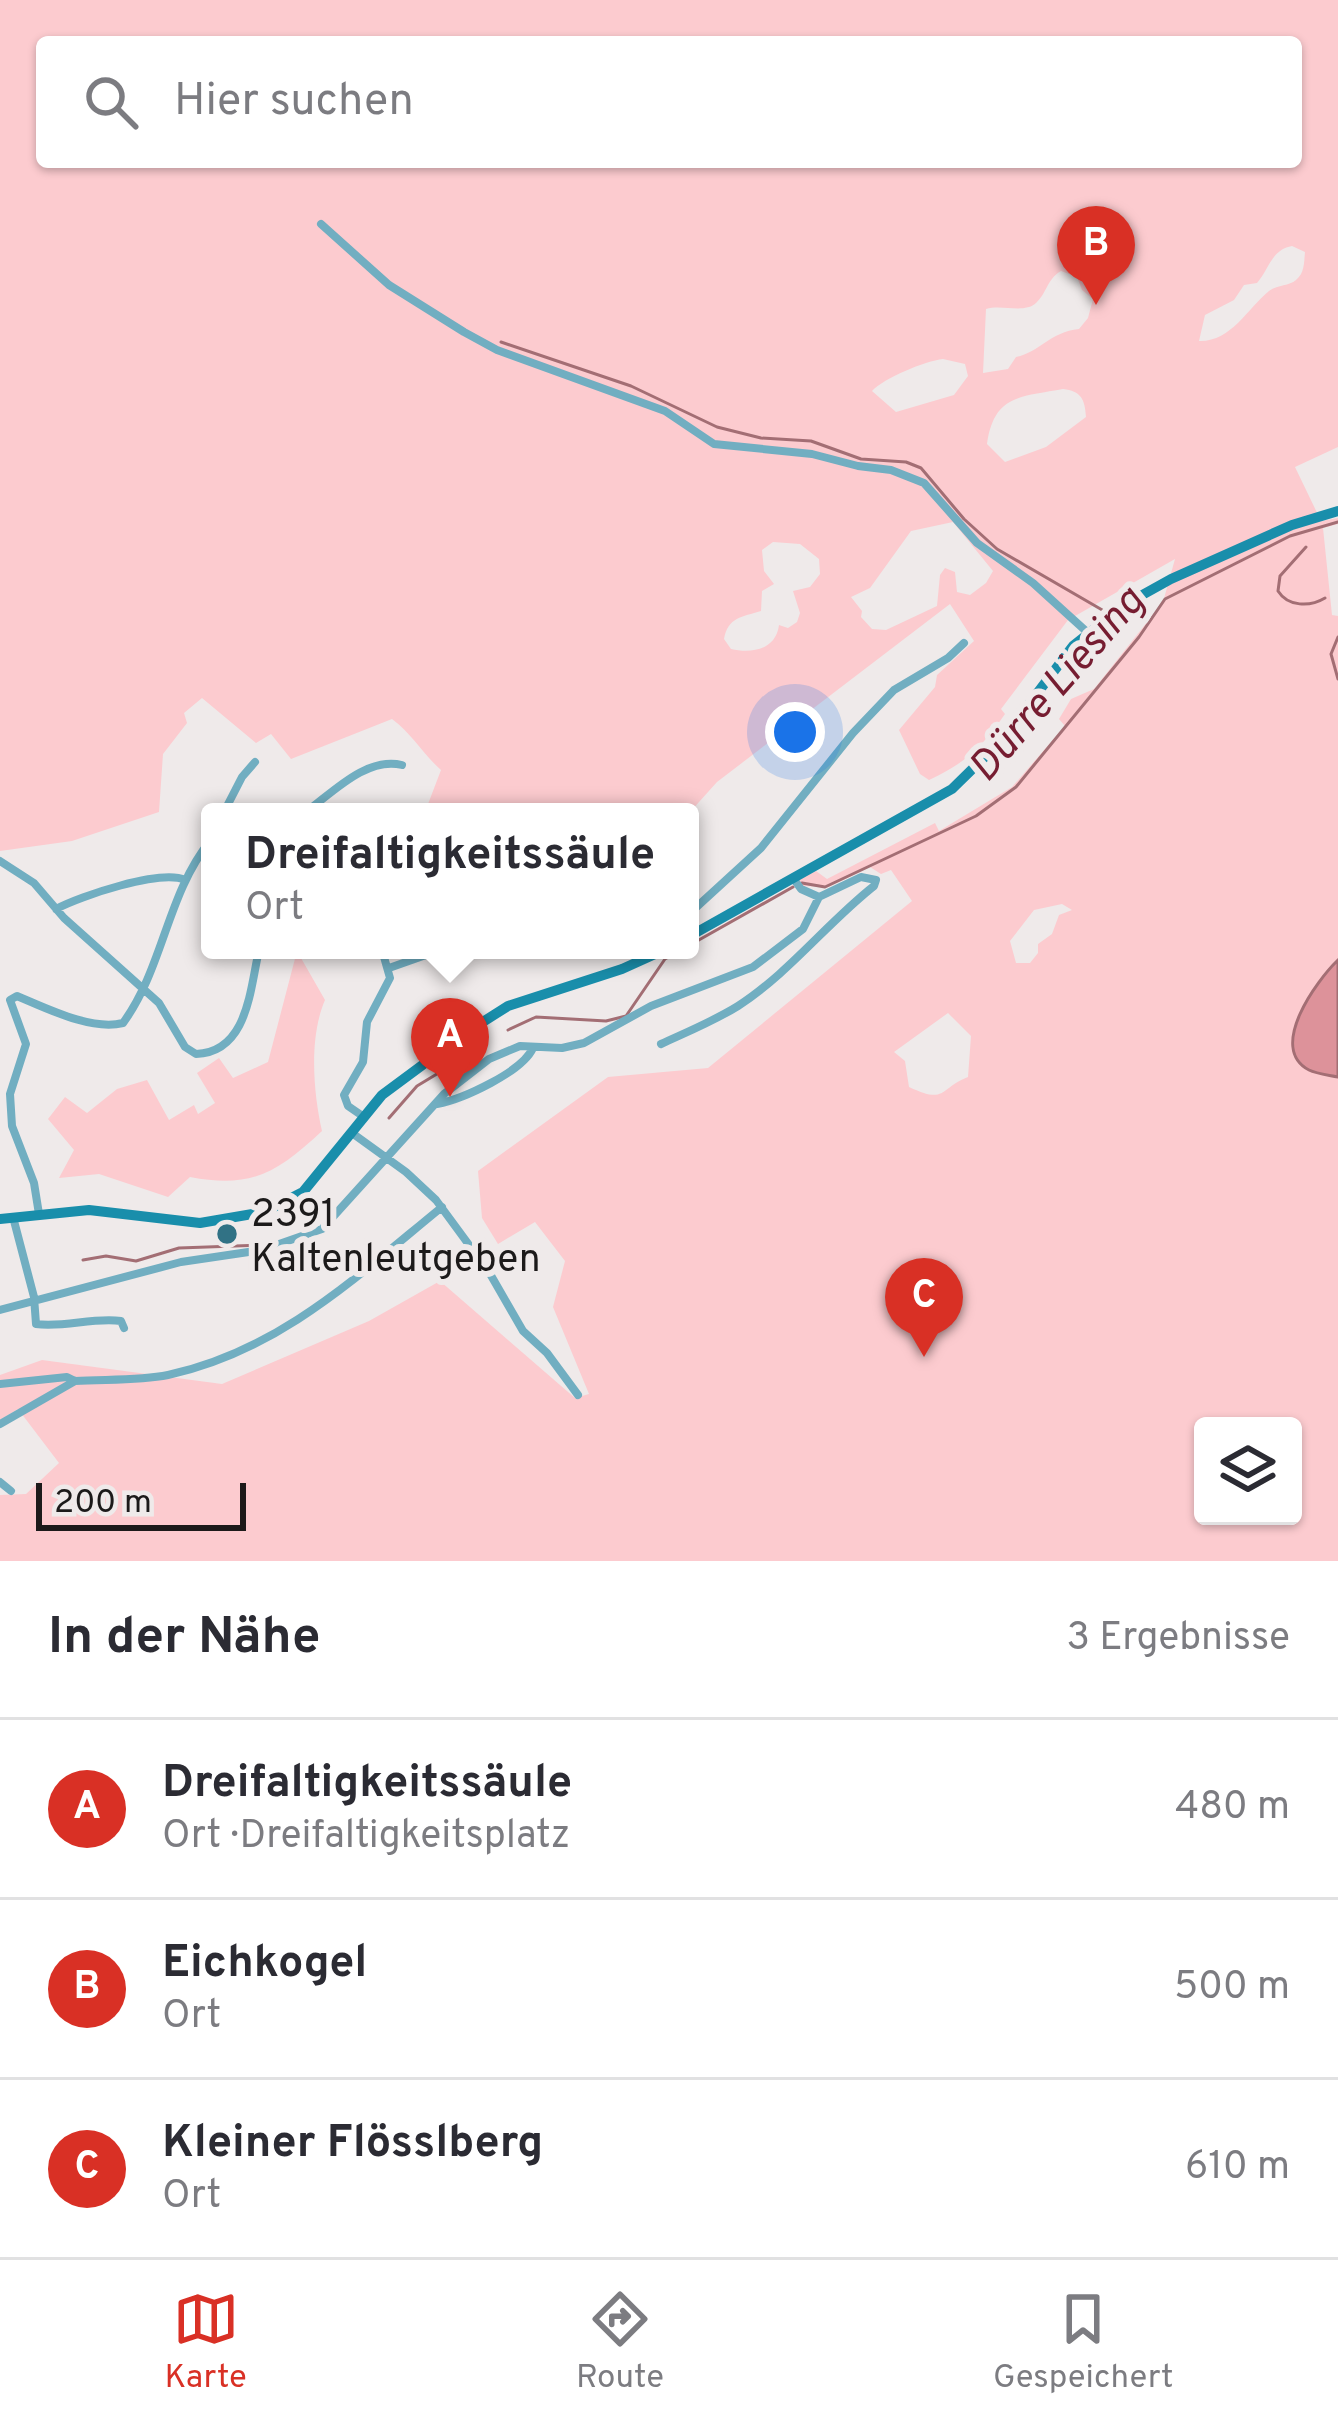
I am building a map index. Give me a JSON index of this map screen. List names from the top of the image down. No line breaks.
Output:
{"water":["Dürre Liesing"],"places":["2391 Kaltenleutgeben"],"scale_bar":"200 m","page":{"search":"Hier suchen","pins":["B","A","C"],"popup":["Dreifaltigkeitssäule","Ort"],"scale":"200 m","heading":["In der Nähe","3 Ergebnisse"],"list":[{"mark":"A","name":"Dreifaltigkeitssäule","note":"Ort · Dreifaltigkeitsplatz","value":"480 m"},{"mark":"B","name":"Eichkogel","note":"Ort","value":"500 m"},{"mark":"C","name":"Kleiner Flösslberg","note":"Ort","value":"610 m"}],"nav":["Karte","Route","Gespeichert"]}}
